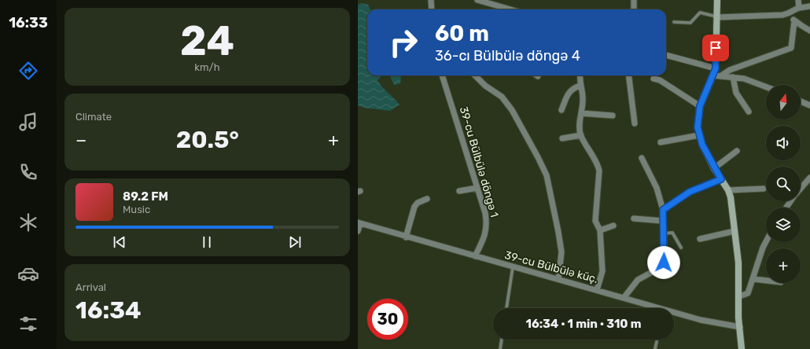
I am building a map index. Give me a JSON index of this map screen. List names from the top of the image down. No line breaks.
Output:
{"streets":{"street":["39-cu Bülbülə döngə 1","39-cu Bülbülə küç."]},"crossings":[["39-cu Bülbülə döngə 1","39-cu Bülbülə küç."]],"north":"top","page":{"tabs":"16:33","tile":[["24","km/h"],"Climate",["Arrival","16:34"]],"turn":["60 m","36-cı Bülbülə döngə 4"],"map_buttons":"+","heat":["−","20.5°","+"],"song":["89.2 FM","Music"],"limit":"30","trip":"16:34 · 1 min · 310 m"}}
